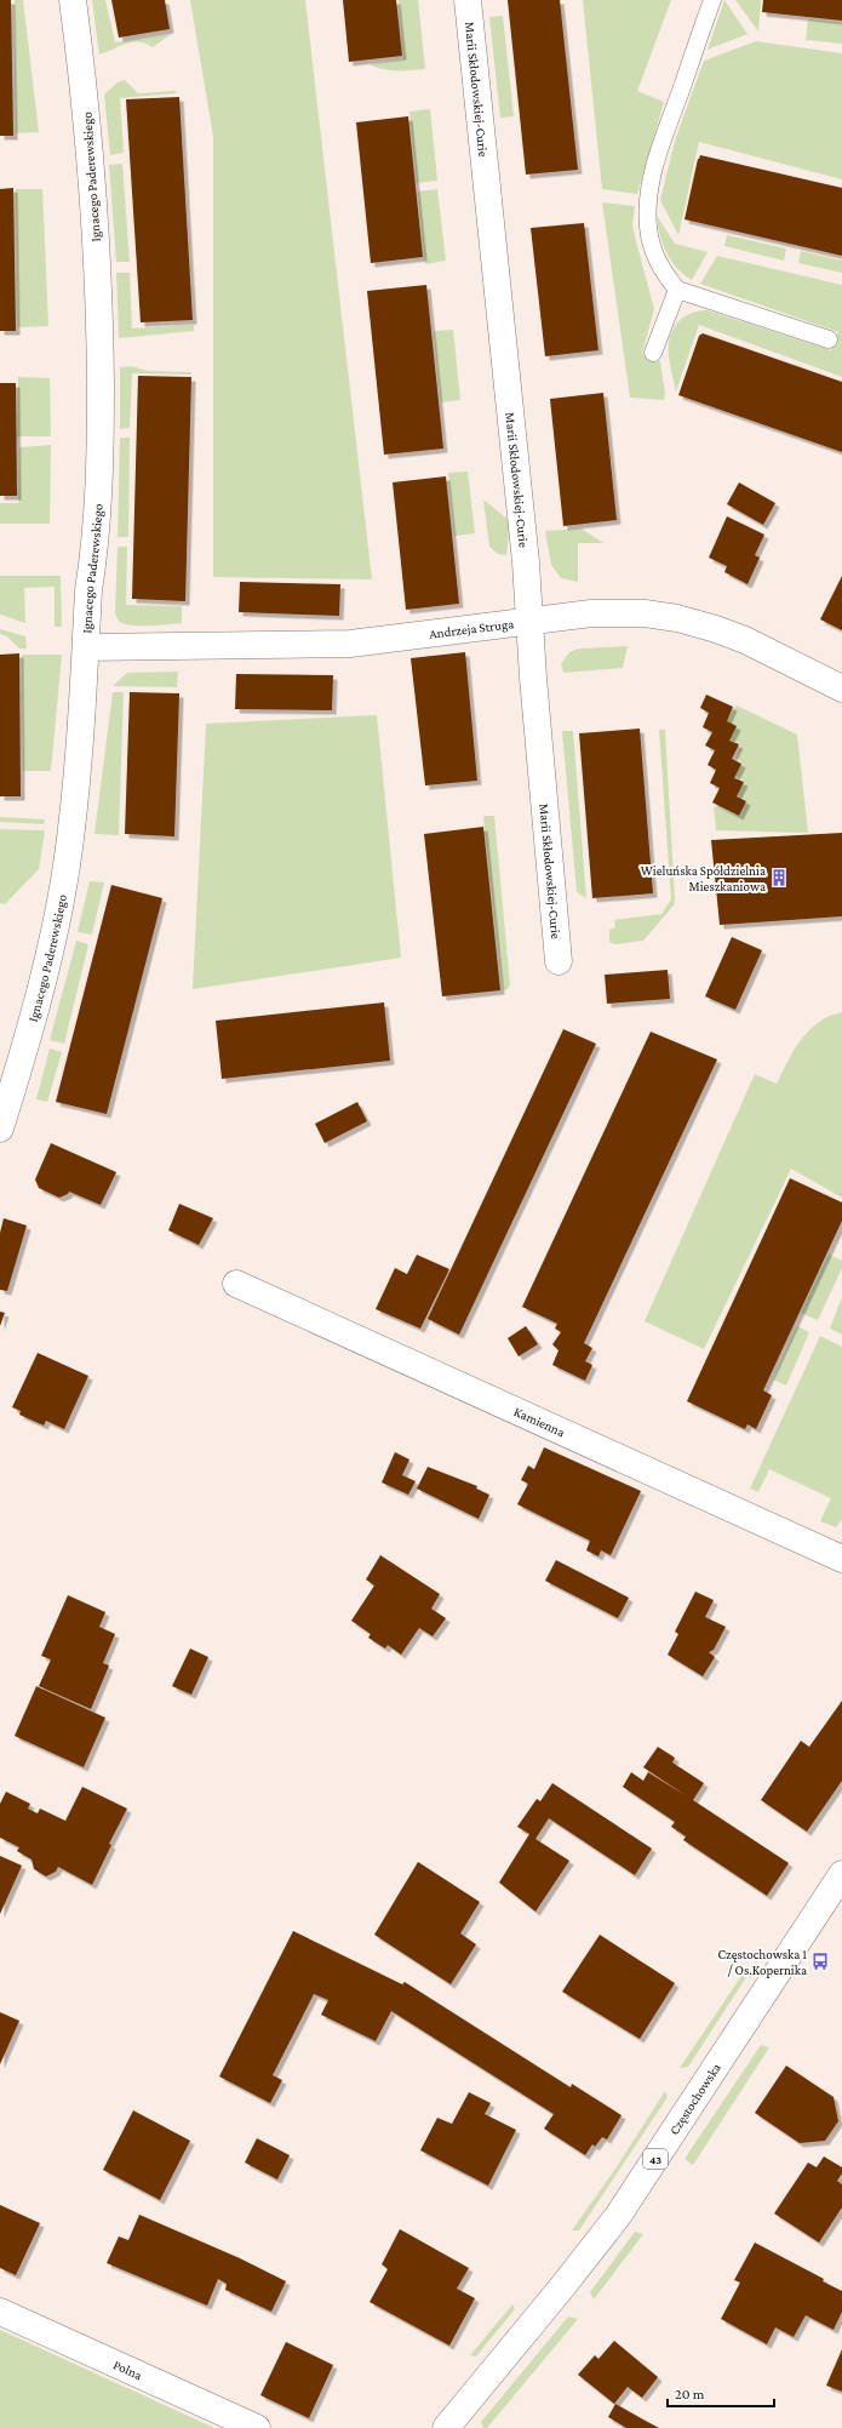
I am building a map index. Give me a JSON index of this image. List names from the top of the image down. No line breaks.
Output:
{"streets":{"street":["Marii Skłodowskiej-Curie","Ignacego Paderewskiego","Andrzeja Struga","Kamienna","Częstochowska","43","Polna"]},"crossings":[["Marii Skłodowskiej-Curie","Andrzeja Struga"],["Ignacego Paderewskiego","Andrzeja Struga"]],"places":{"building":["Wieluńska Spółdzielnia Mieszkaniowa"],"bus stop":["Częstochowska 1 / Os.Kopernika"]},"scale_bar":"20 m"}
